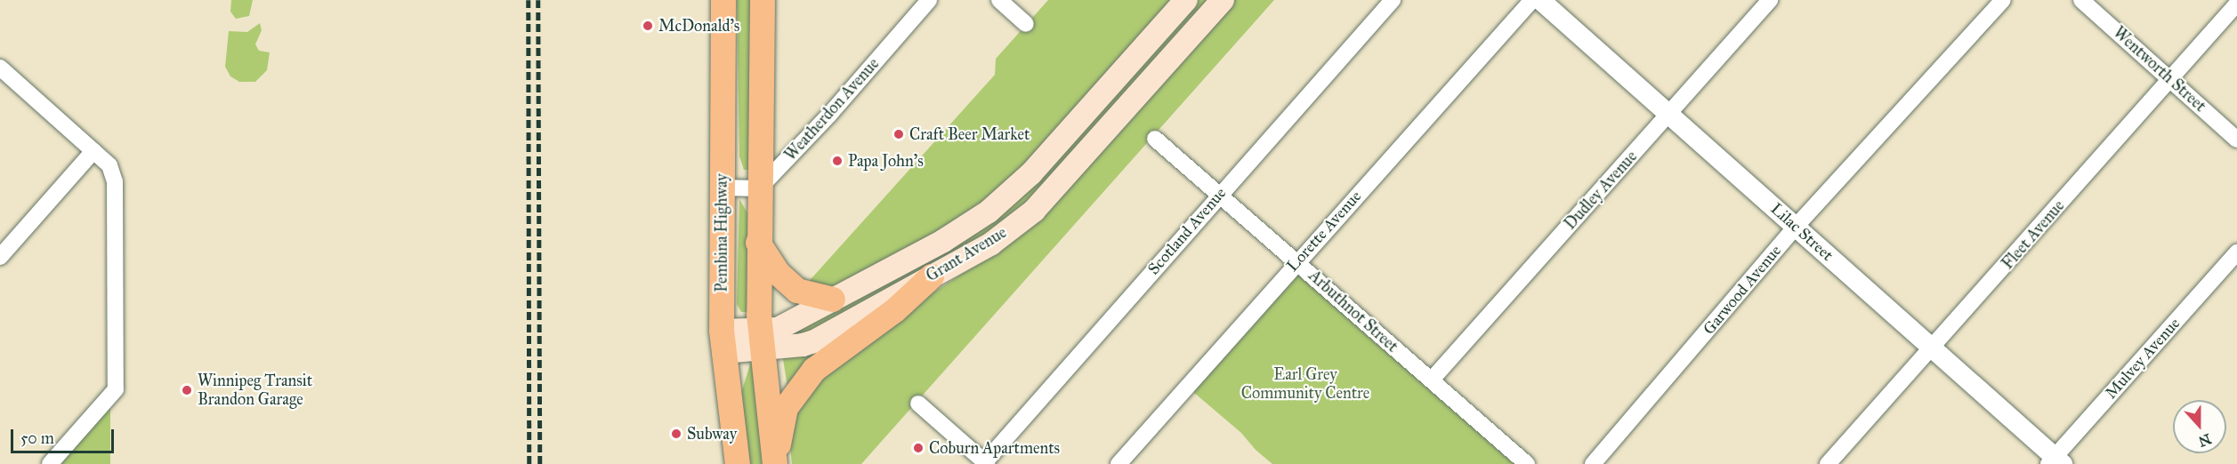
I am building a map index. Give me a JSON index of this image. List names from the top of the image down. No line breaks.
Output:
{"streets":{"main road":["Pembina Highway","Grant Avenue"],"street":["Wentworth Street","Weatherdon Avenue","Dudley Avenue","Scotland Avenue","Lorette Avenue","Lilac Street","Fleet Avenue","Garwood Avenue","Arbuthnot Street","Mulvey Avenue"]},"crossings":[["Wentworth Street","Fleet Avenue"],["Dudley Avenue","Lilac Street"],["Dudley Avenue","Arbuthnot Street"],["Scotland Avenue","Arbuthnot Street"],["Lorette Avenue","Arbuthnot Street"],["Lilac Street","Fleet Avenue"],["Lilac Street","Garwood Avenue"],["Lilac Street","Mulvey Avenue"],["Pembina Highway","Grant Avenue"]],"parks":["Earl Grey Community Centre"],"places":["McDonald's","Craft Beer Market","Papa John's","Winnipeg Transit Brandon Garage","Subway","Coburn Apartments"],"scale_bar":"50 m","north":"bottom"}
